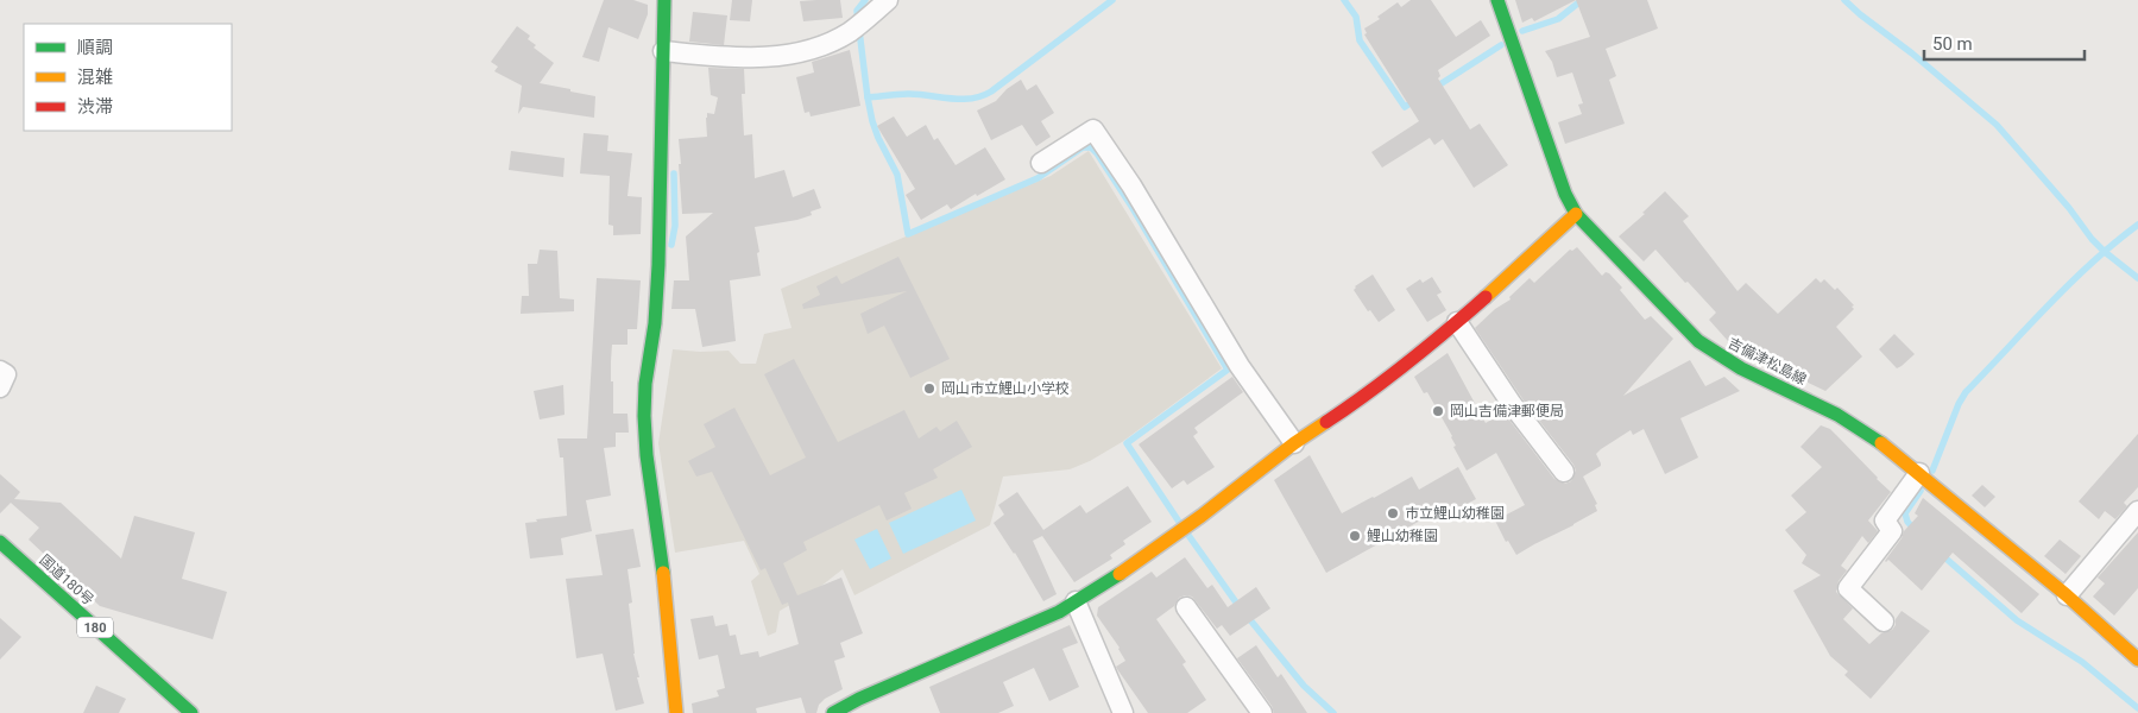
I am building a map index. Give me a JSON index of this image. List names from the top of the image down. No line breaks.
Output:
{"streets":{"main road":["吉備津松島線","国道180号","180"]},"places":["岡山市立鯉山小学校","岡山吉備津郵便局","市立鯉山幼稚園","鯉山幼稚園"],"legend":["順調","混雑","渋滞"],"scale_bar":"50 m"}
